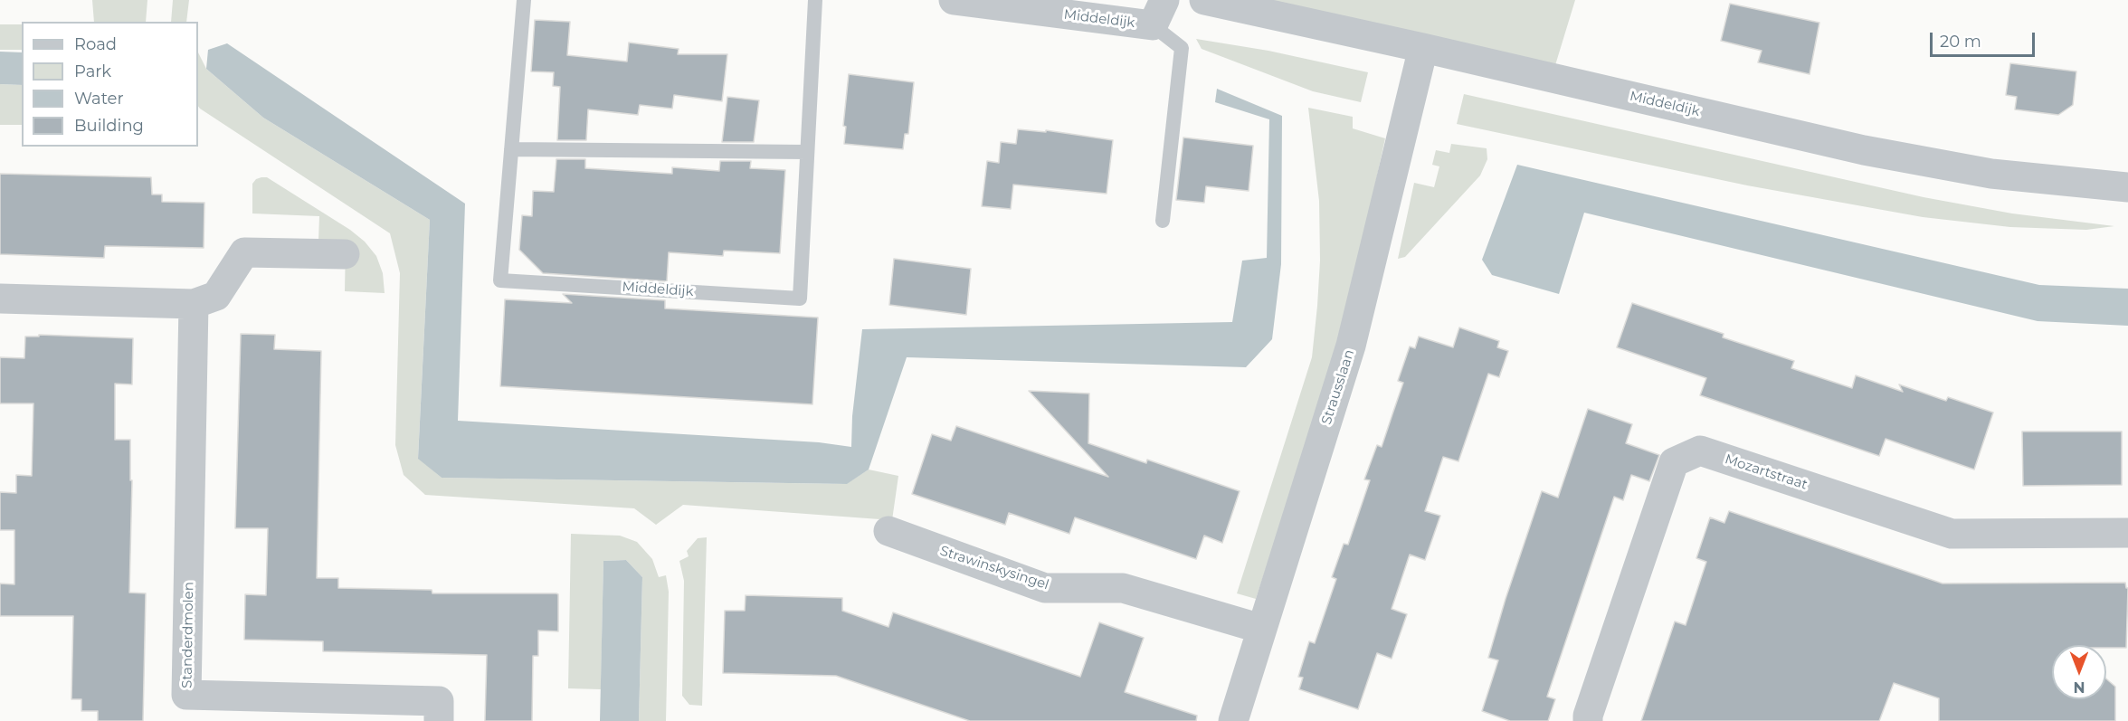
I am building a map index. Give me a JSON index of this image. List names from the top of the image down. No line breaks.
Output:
{"streets":{"street":["Middeldijk","Strausslaan","Mozartstraat","Strawinskysingel","Standerdmolen"]},"crossings":[["Middeldijk","Strausslaan"],["Strausslaan","Strawinskysingel"]],"legend":["Road","Park","Water","Building"],"scale_bar":"20 m","north":"bottom"}
